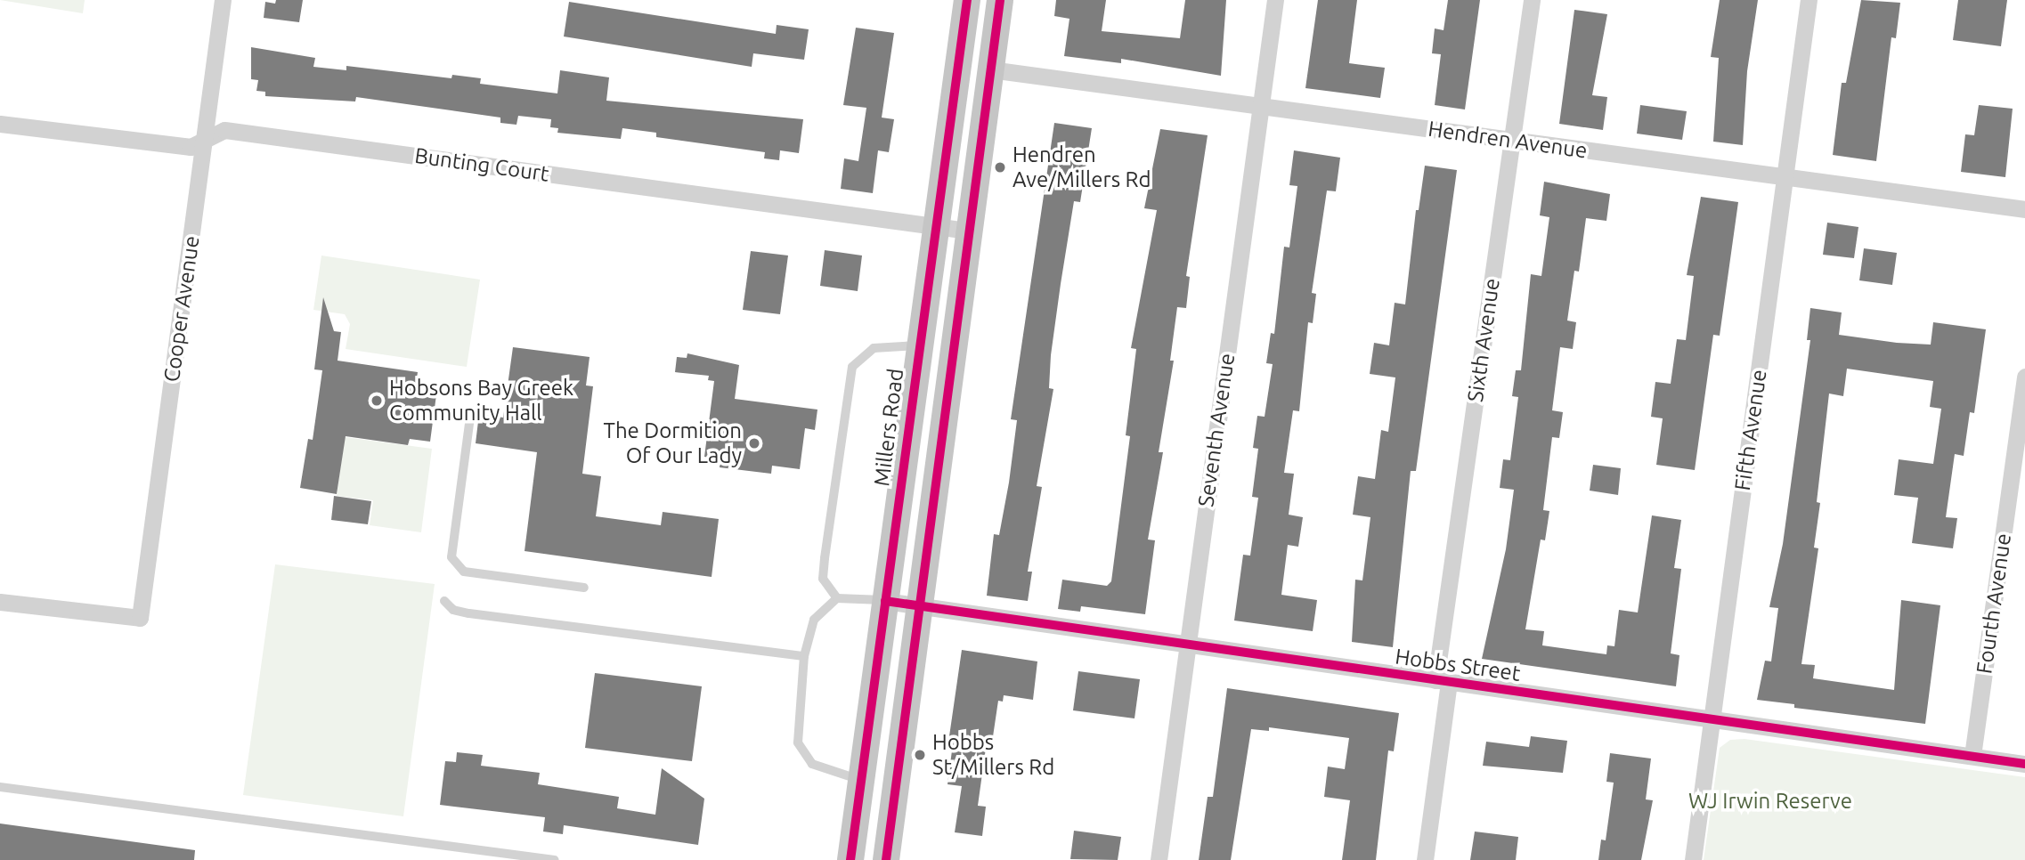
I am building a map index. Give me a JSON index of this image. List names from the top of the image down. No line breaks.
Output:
{"streets":{"main road":["Millers Road"],"street":["Hendren Avenue","Bunting Court","Cooper Avenue","Sixth Avenue","Seventh Avenue","Fifth Avenue","Fourth Avenue","Hobbs Street"]},"crossings":[["Hendren Avenue","Sixth Avenue"],["Hendren Avenue","Seventh Avenue"],["Hendren Avenue","Fifth Avenue"],["Bunting Court","Cooper Avenue"],["Bunting Court","Millers Road"],["Sixth Avenue","Hobbs Street"],["Millers Road","Hobbs Street"],["Seventh Avenue","Hobbs Street"],["Fifth Avenue","Hobbs Street"],["Fourth Avenue","Hobbs Street"]],"parks":["WJ Irwin Reserve"],"places":["Hendren Ave/Millers Rd","Hobsons Bay Greek Community Hall","The Dormition Of Our Lady","Hobbs St/Millers Rd"]}
